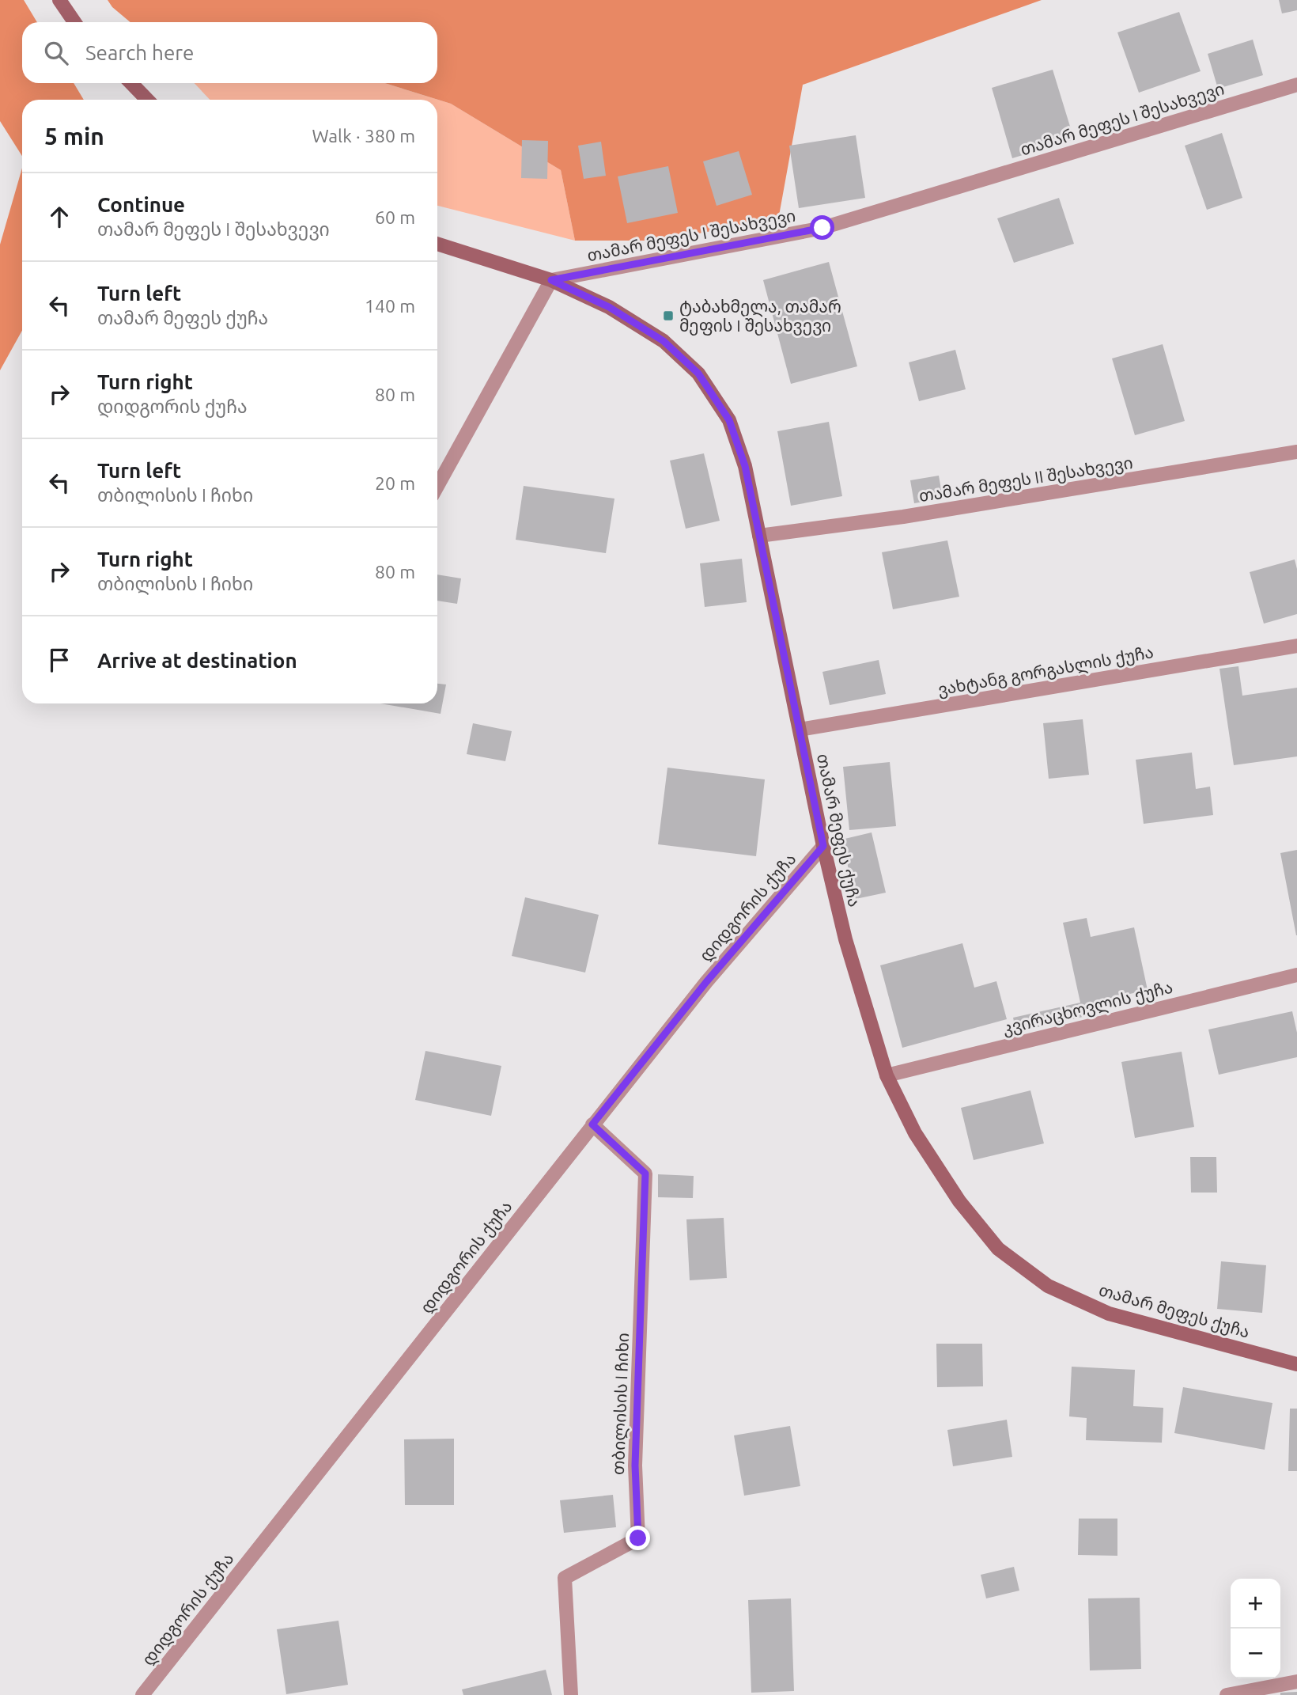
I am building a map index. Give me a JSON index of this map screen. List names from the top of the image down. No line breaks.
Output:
{"streets":{"street":["თამარ მეფეს I შესახვევი","თამარ მეფეს II შესახვევი","ვახტანგ გორგასლის ქუჩა","თამარ მეფეს ქუჩა","დიდგორის ქუჩა","კვირაცხოვლის ქუჩა","თბილისის I ჩიხი"]},"crossings":[["თამარ მეფეს I შესახვევი","თამარ მეფეს ქუჩა"],["თამარ მეფეს II შესახვევი","თამარ მეფეს ქუჩა"],["ვახტანგ გორგასლის ქუჩა","თამარ მეფეს ქუჩა"],["თამარ მეფეს ქუჩა","დიდგორის ქუჩა"],["თამარ მეფეს ქუჩა","კვირაცხოვლის ქუჩა"],["დიდგორის ქუჩა","თბილისის I ჩიხი"]],"places":{"transit":["ტაბახმელა, თამარ მეფის I შესახვევი"]},"page":{"search":"Search here","heading":["5 min","Walk · 380 m"],"list":[["Continue","თამარ მეფეს I შესახვევი","60 m"],["Turn left","თამარ მეფეს ქუჩა","140 m"],["Turn right","დიდგორის ქუჩა","80 m"],["Turn left","თბილისის I ჩიხი","20 m"],["Turn right","თბილისის I ჩიხი","80 m"],"Arrive at destination"],"map_buttons":["+","−"]}}
